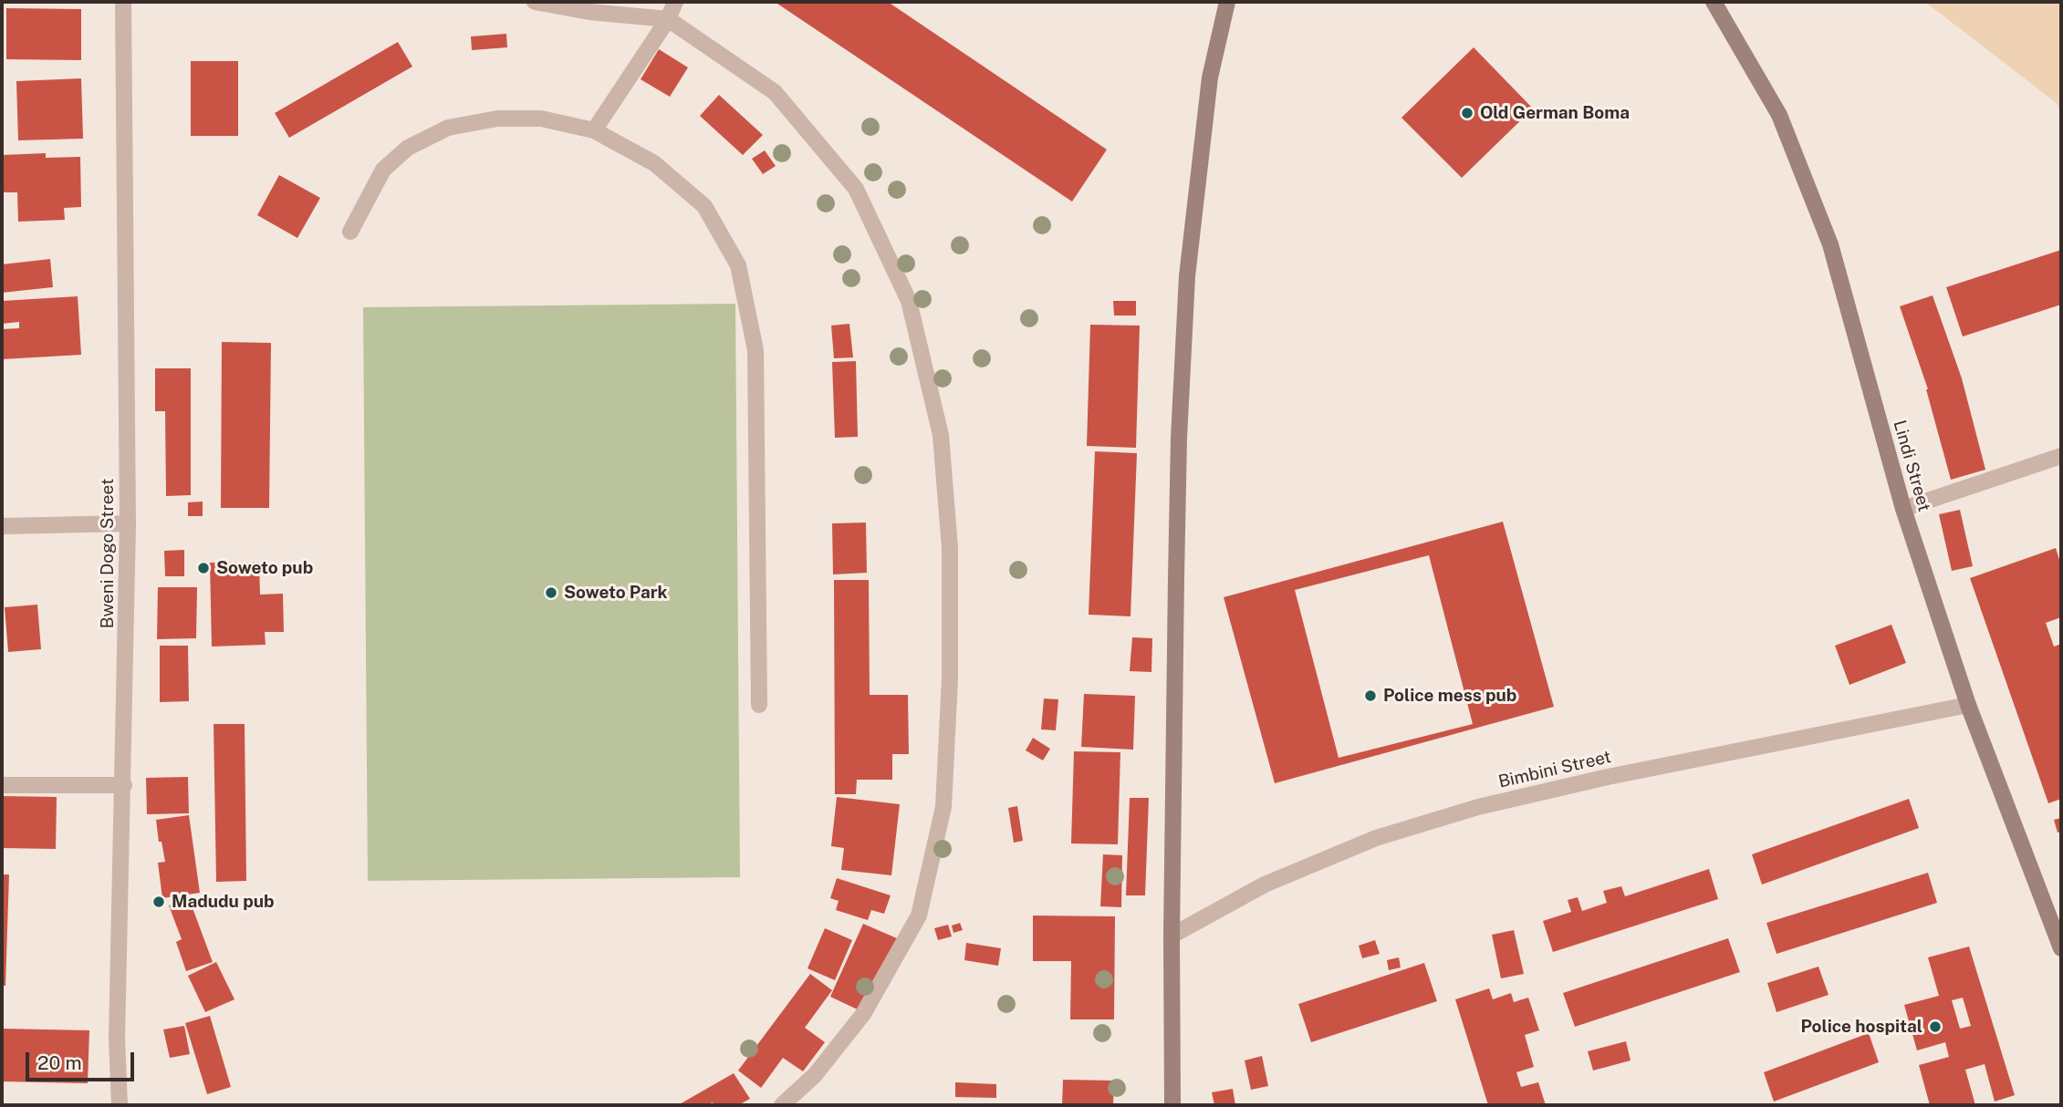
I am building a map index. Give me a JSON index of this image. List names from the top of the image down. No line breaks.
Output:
{"streets":{"main road":["Lindi Street"],"street":["Bweni Dogo Street","Bimbini Street"]},"crossings":[["Lindi Street","Bimbini Street"]],"places":["Old German Boma","Soweto pub","Soweto Park","Police mess pub","Madudu pub","Police hospital"],"scale_bar":"20 m"}
